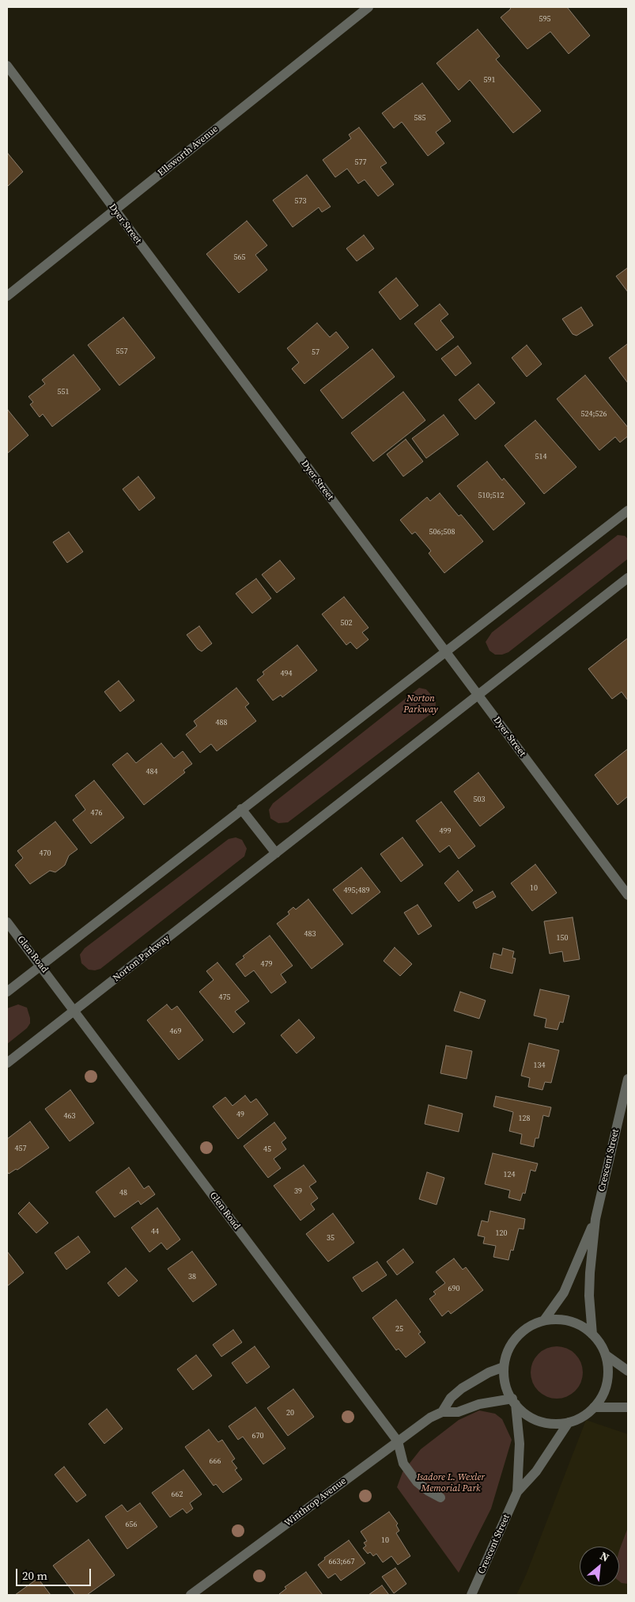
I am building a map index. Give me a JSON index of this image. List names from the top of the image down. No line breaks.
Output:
{"streets":{"street":["Ellsworth Avenue","Dyer Street","Glen Road","Norton Parkway","Crescent Street","Winthrop Avenue"]},"crossings":[["Ellsworth Avenue","Dyer Street"],["Dyer Street","Norton Parkway"],["Glen Road","Norton Parkway"],["Glen Road","Winthrop Avenue"],["Crescent Street","Winthrop Avenue"]],"parks":["Norton Parkway","Isadore L. Wexler Memorial Park"],"house_numbers":["595","591","585","577","573","565","557","57","551","524;526","514","510;512","506;508","502","494","488","484","503","476","499","470","10","495;489","483","150","479","475","469","134","49","463","128","457","45","124","39","48","44","120","35","38","690","25","20","670","666","662","656","10","663;667"],"scale_bar":"20 m","north":"top right"}
